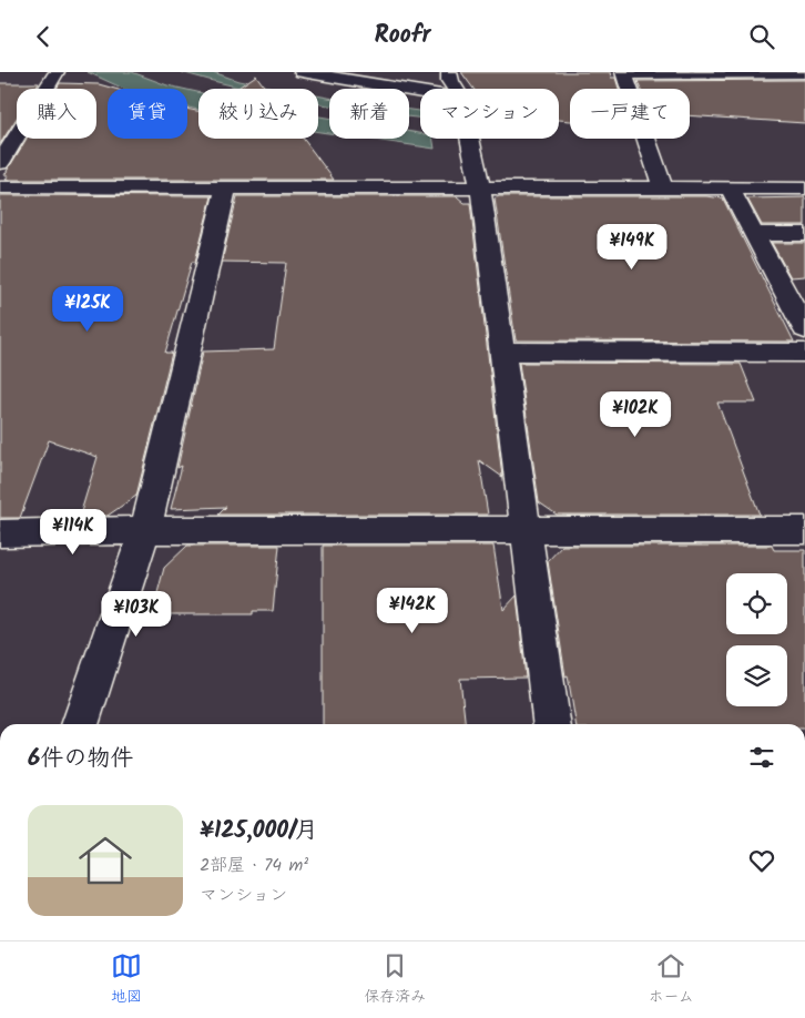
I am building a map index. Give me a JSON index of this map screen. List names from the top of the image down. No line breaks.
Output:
{"page":{"header":"Roofr","chip":["購入","賃貸","絞り込み","新着","マンション","一戸建て"],"price":["¥149K","¥125K","¥102K","¥114K","¥142K","¥103K"],"heading":"6件の物件","list":[{"name":"¥125,000/月","note":"2部屋 · 74 m² · マンション"}],"tabs":["地図","保存済み","ホーム"]}}
